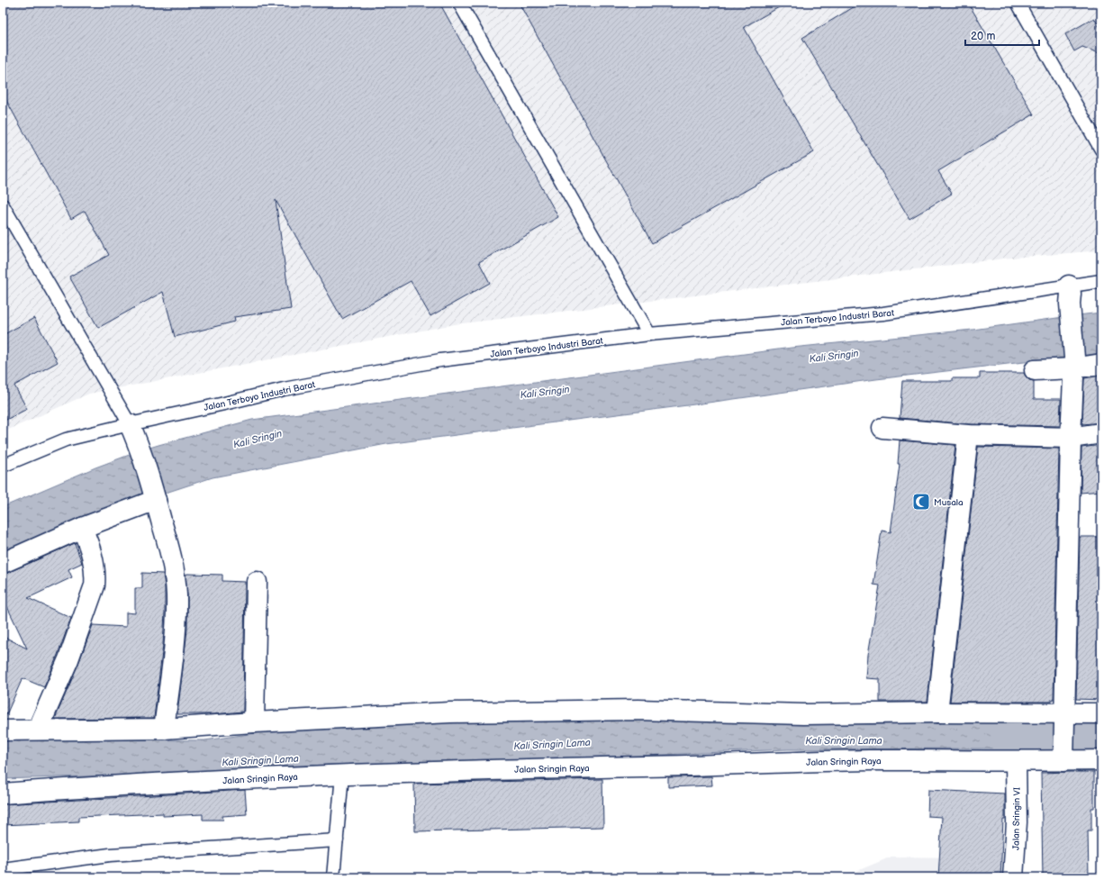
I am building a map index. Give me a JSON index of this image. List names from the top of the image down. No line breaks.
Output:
{"streets":{"street":["Jalan Sringin Raya","Jalan Sringin VI"],"lane":["Jalan Terboyo Industri Barat"]},"crossings":[["Jalan Sringin Raya","Jalan Sringin VI"]],"water":["Kali Sringin","Kali Sringin Lama"],"places":{"mosque":["Musala"]},"scale_bar":"20 m"}
